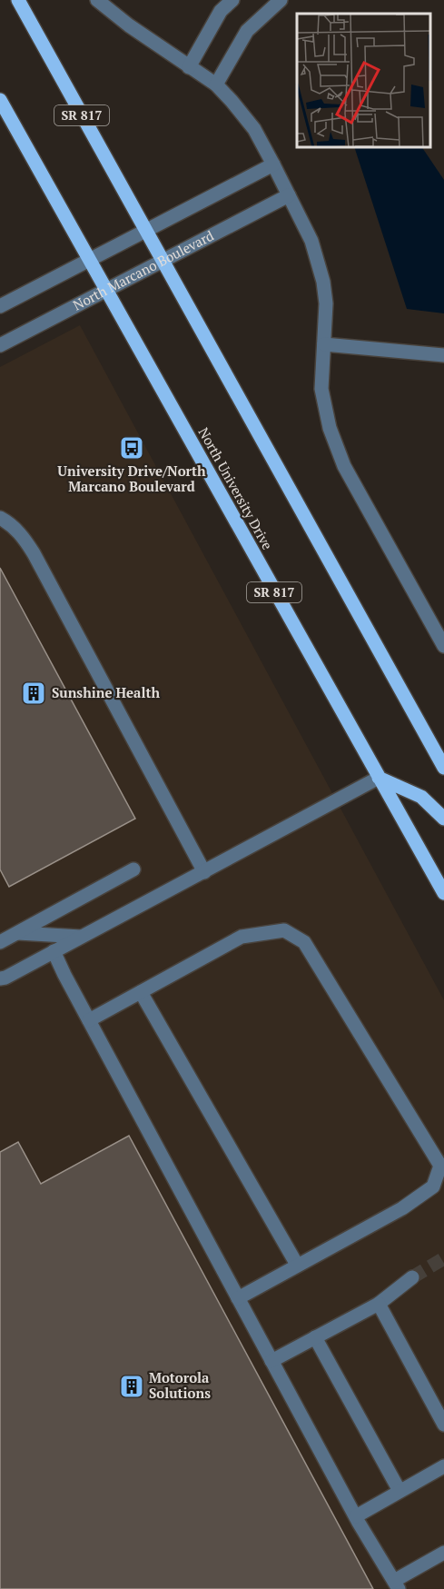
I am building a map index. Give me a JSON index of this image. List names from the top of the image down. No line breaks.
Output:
{"streets":{"main road":["SR 817","North University Drive"],"street":["North Marcano Boulevard"]},"crossings":[["SR 817","North Marcano Boulevard"],["North Marcano Boulevard","North University Drive"]],"places":{"bus stop":["University Drive/North Marcano Boulevard"],"building":["Sunshine Health","Motorola Solutions"]}}
